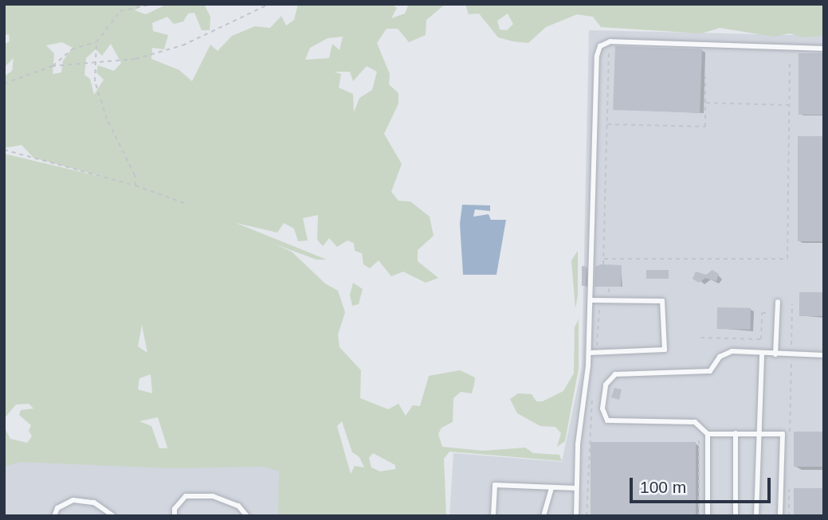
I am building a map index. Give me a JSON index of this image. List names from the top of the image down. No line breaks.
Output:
{"scale_bar":"100 m"}
